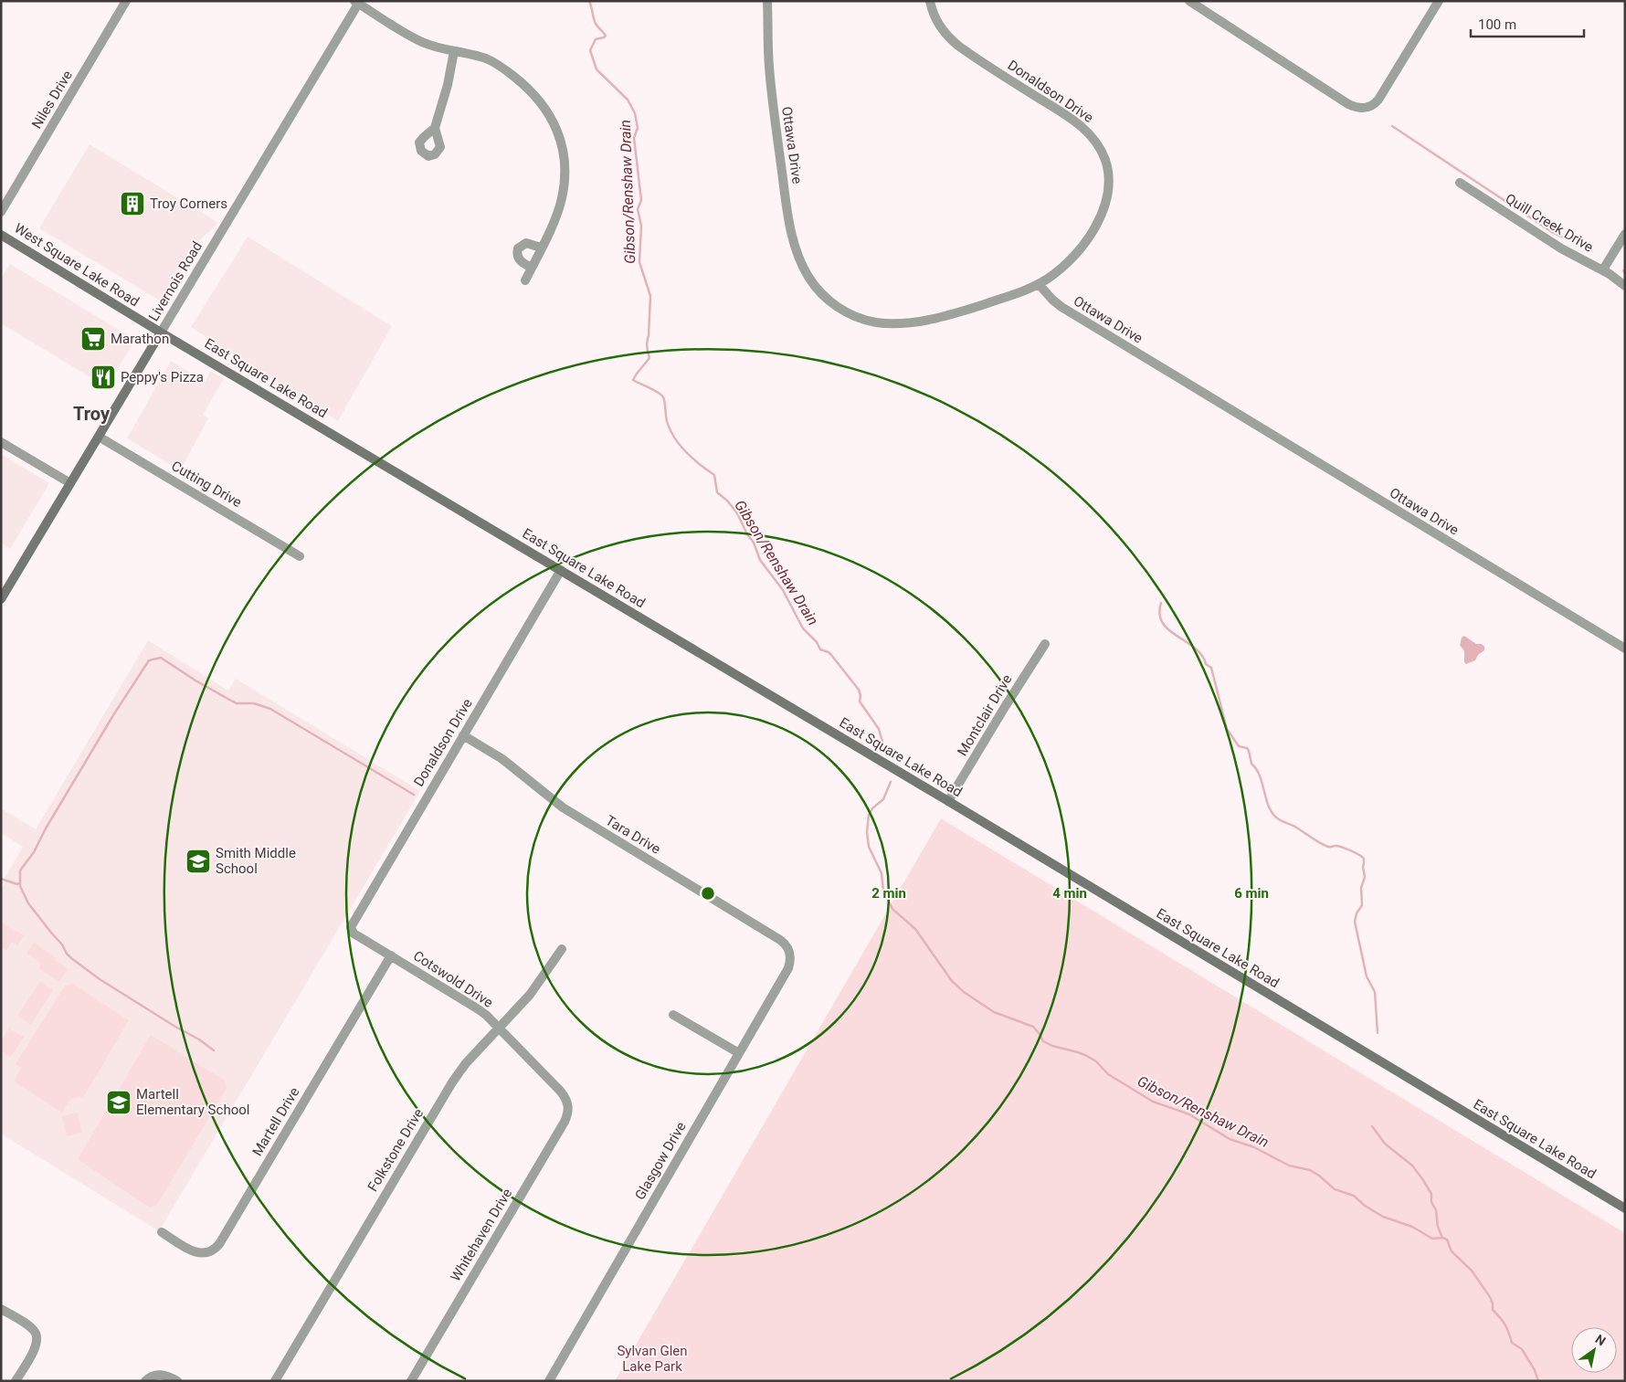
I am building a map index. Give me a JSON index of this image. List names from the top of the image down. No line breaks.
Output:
{"streets":{"main road":["West Square Lake Road","Livernois Road","East Square Lake Road"],"street":["Donaldson Drive","Niles Drive","Ottawa Drive","Quill Creek Drive","Cutting Drive","Montclair Drive","Tara Drive","Cotswold Drive","Martell Drive","Folkstone Drive","Glasgow Drive","Whitehaven Drive"]},"crossings":[["Donaldson Drive","Ottawa Drive"],["Donaldson Drive","East Square Lake Road"],["Donaldson Drive","Tara Drive"],["Donaldson Drive","Cotswold Drive"],["West Square Lake Road","Livernois Road"],["West Square Lake Road","East Square Lake Road"],["Livernois Road","East Square Lake Road"],["Livernois Road","Cutting Drive"],["East Square Lake Road","Montclair Drive"],["Tara Drive","Glasgow Drive"],["Cotswold Drive","Martell Drive"],["Cotswold Drive","Folkstone Drive"],["Cotswold Drive","Whitehaven Drive"]],"districts":["Troy"],"water":["Gibson/Renshaw Drain"],"parks":["Sylvan Glen Lake Park"],"places":{"building":["Troy Corners"],"supermarket":["Marathon"],"restaurant":["Peppy's Pizza"],"school or university":["Smith Middle School","Martell Elementary School"]},"scale_bar":"100 m","north":"top right","rings":["2 min","4 min","6 min"]}
